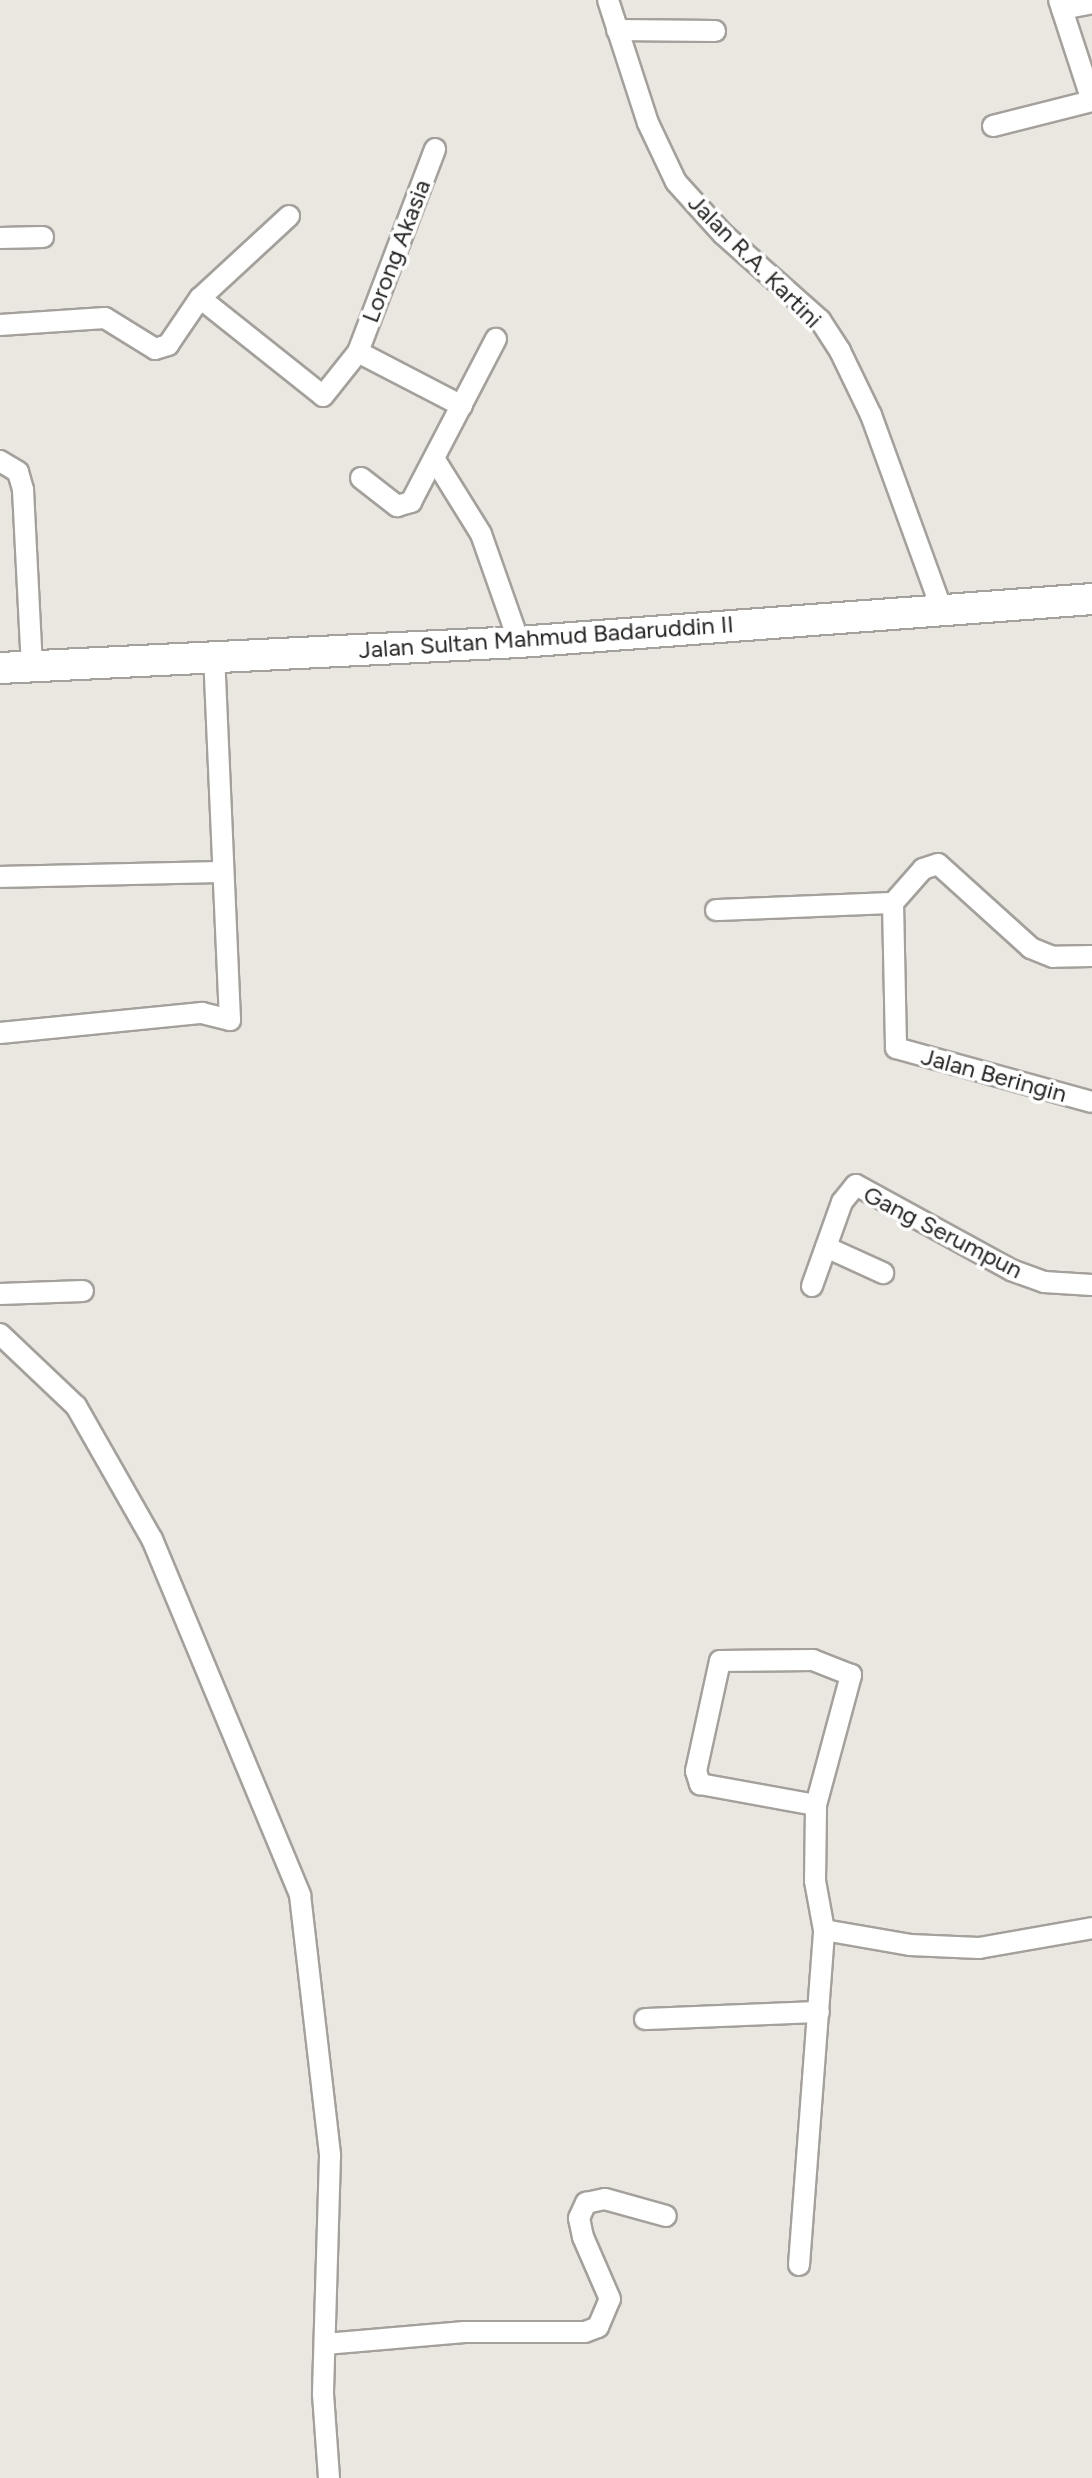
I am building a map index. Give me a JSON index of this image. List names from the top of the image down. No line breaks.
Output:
{"streets":{"highway":["Jalan Sultan Mahmud Badaruddin II"],"street":["Lorong Akasia","Jalan R.A. Kartini","Jalan Beringin","Gang Serumpun"]},"crossings":[["Jalan R.A. Kartini","Jalan Sultan Mahmud Badaruddin II"]]}
